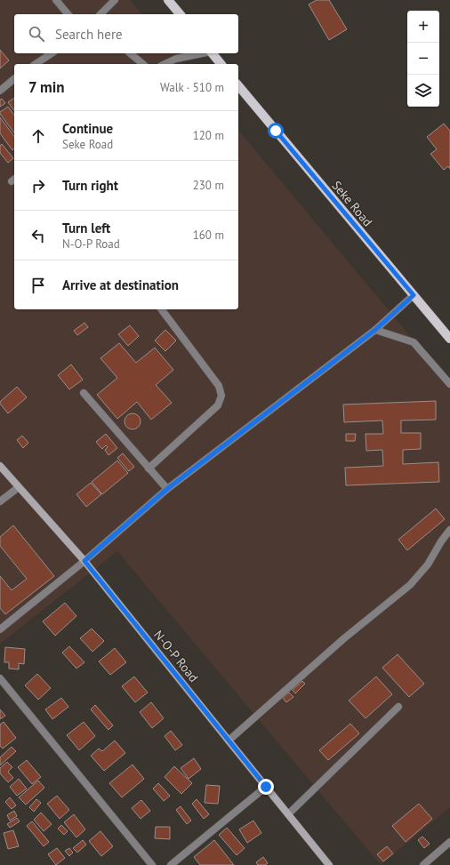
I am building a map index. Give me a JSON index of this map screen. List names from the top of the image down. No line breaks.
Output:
{"streets":{"main road":["Seke Road"],"street":["N-O-P Road"]},"page":{"map_buttons":["+","−"],"search":"Search here","heading":["7 min","Walk · 510 m"],"list":[["Continue","Seke Road","120 m"],["Turn right","230 m"],["Turn left","N-O-P Road","160 m"],"Arrive at destination"]}}
